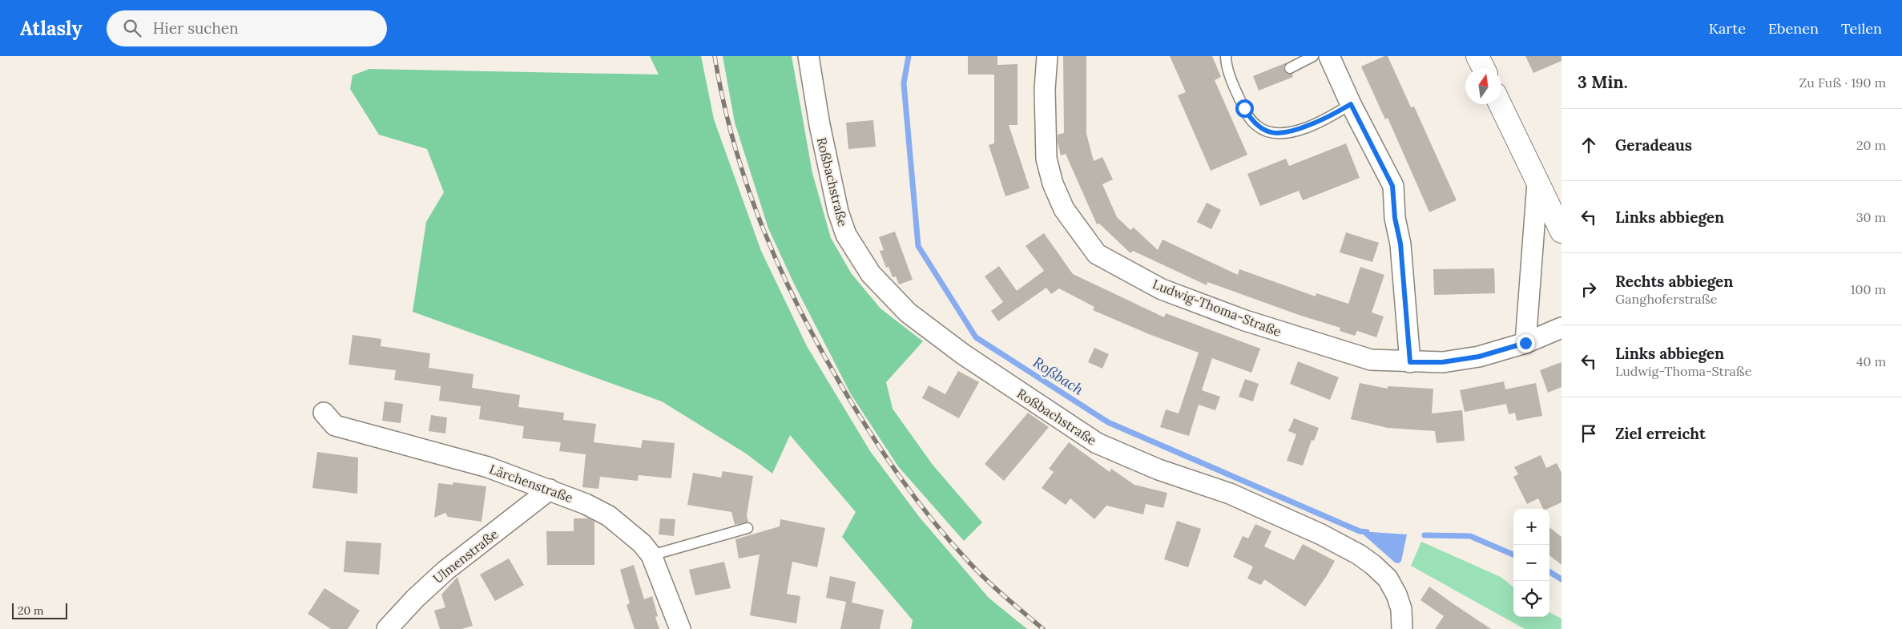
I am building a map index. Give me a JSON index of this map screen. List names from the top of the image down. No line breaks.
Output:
{"streets":{"street":["Roßbachstraße","Ludwig-Thoma-Straße","Lärchenstraße","Ulmenstraße"]},"crossings":[["Lärchenstraße","Ulmenstraße"]],"water":["Roßbach"],"scale_bar":"20 m","north":"top","page":{"header":"Atlasly","search":"Hier suchen","nav":["Karte","Ebenen","Teilen"],"heading":["3 Min.","Zu Fuß · 190 m"],"list":[["Geradeaus","20 m"],["Links abbiegen","30 m"],["Rechts abbiegen","Ganghoferstraße","100 m"],["Links abbiegen","Ludwig-Thoma-Straße","40 m"],"Ziel erreicht"],"map_buttons":["+","−"],"scale":"20 m"}}
